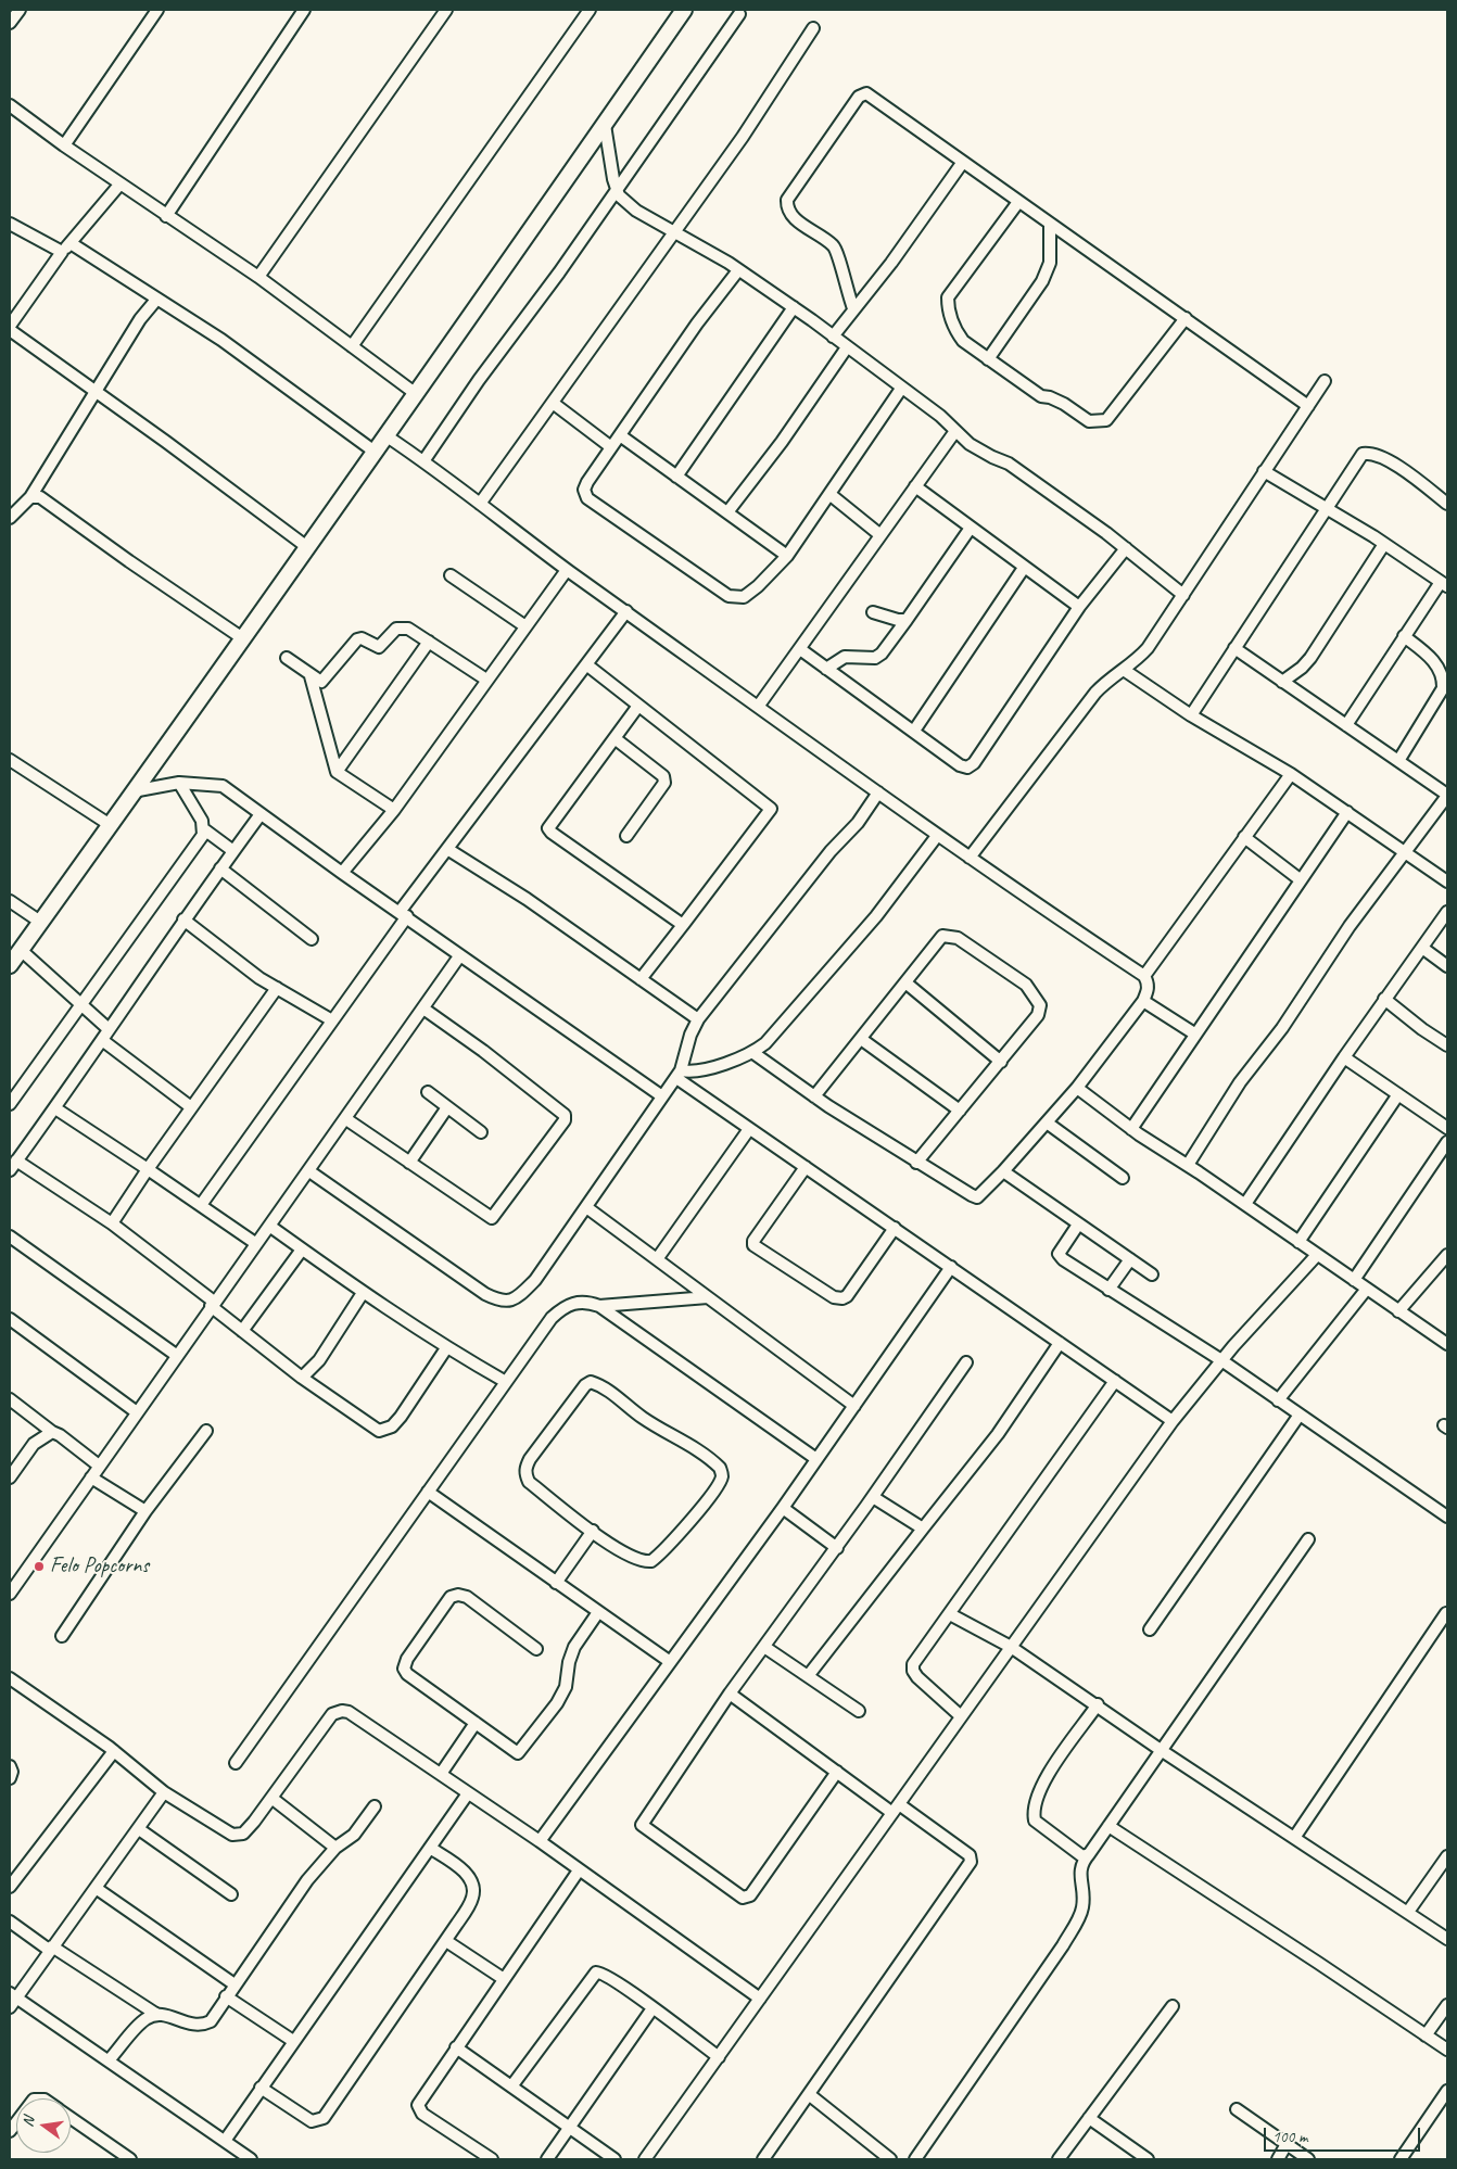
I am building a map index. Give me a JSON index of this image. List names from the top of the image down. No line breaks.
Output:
{"places":["Felo Popcorns"],"scale_bar":"100 m","north":"left"}
